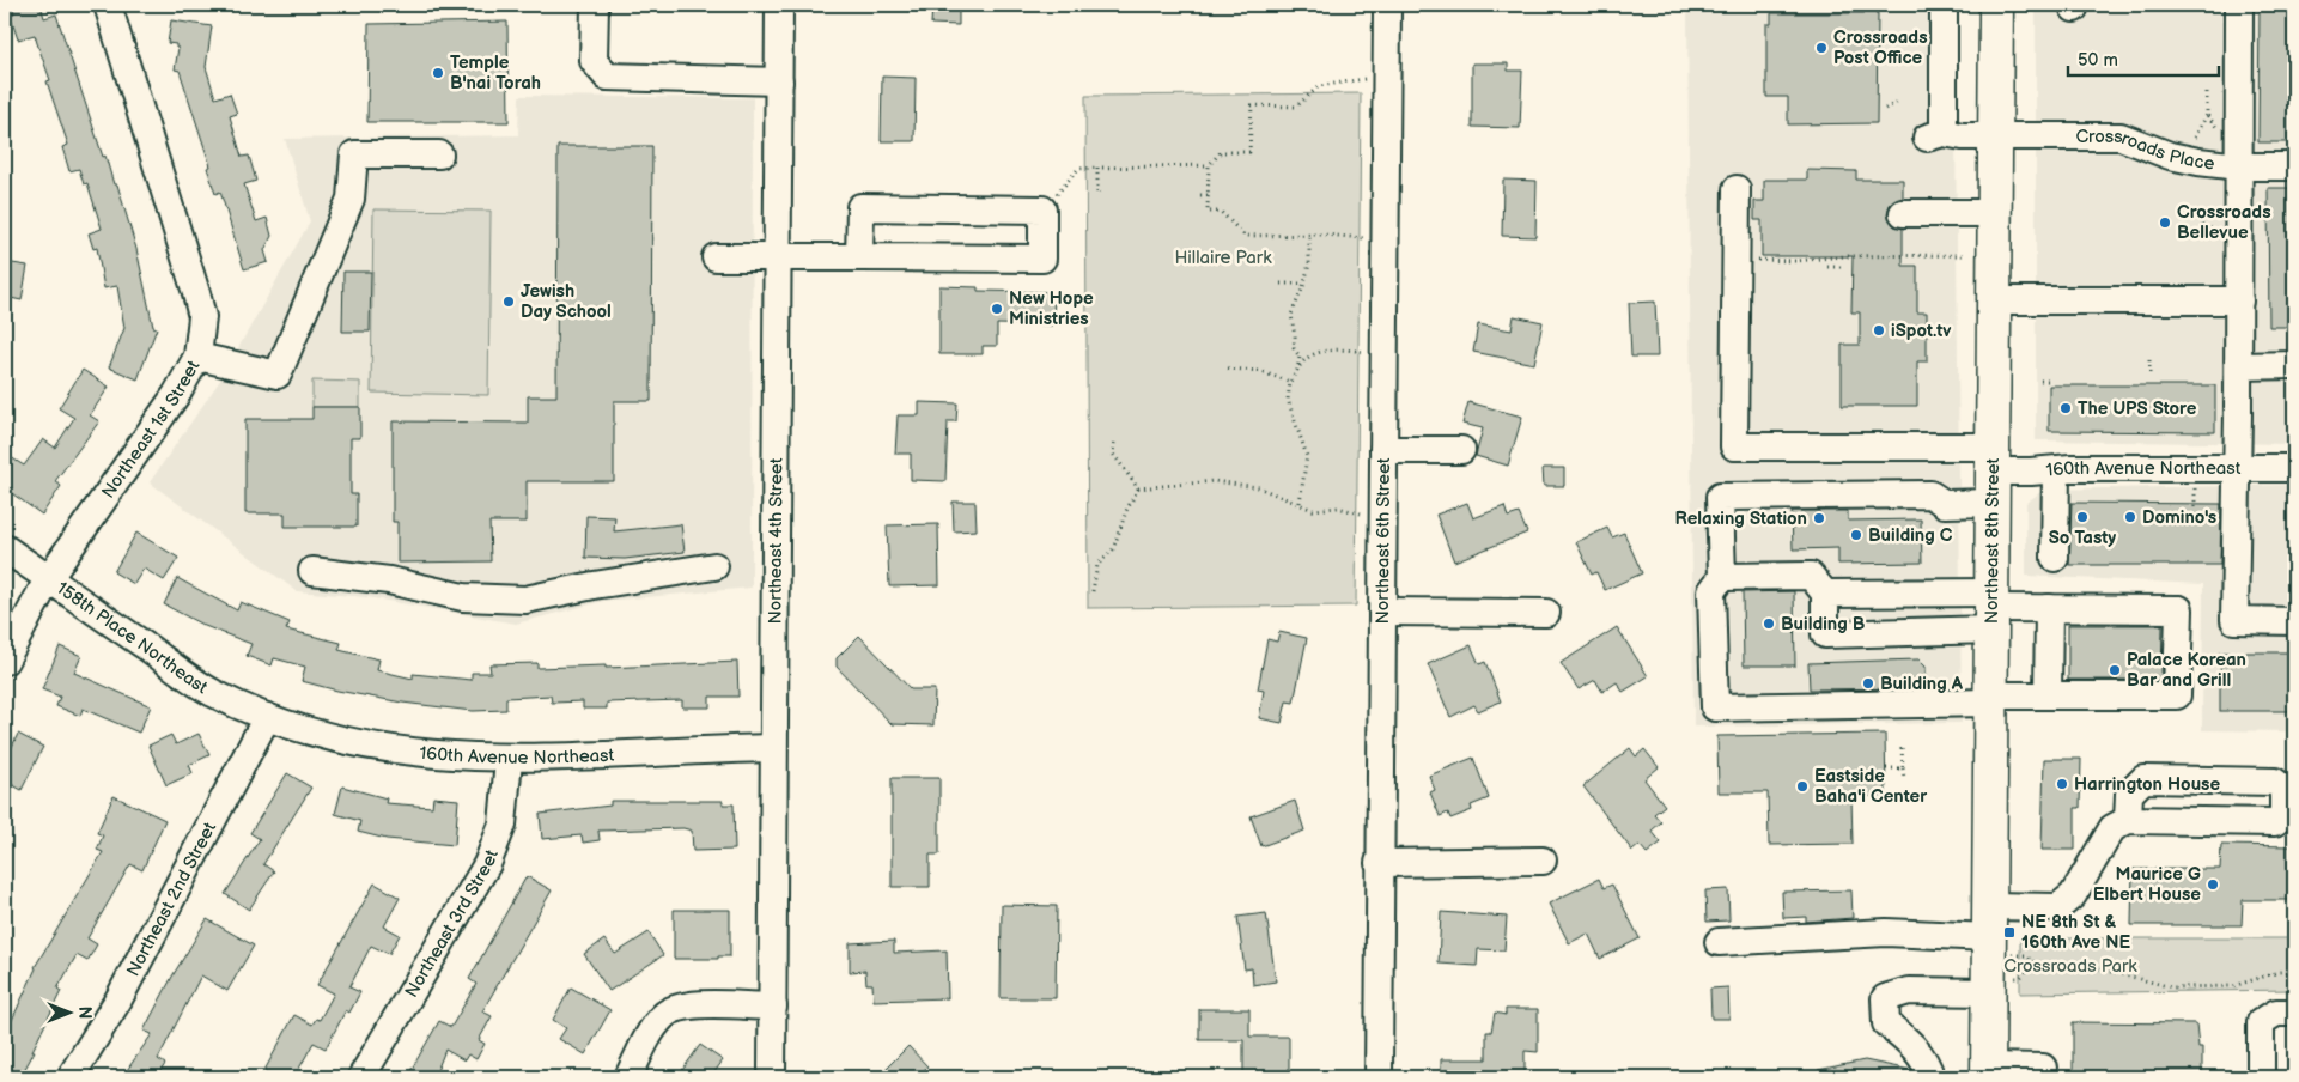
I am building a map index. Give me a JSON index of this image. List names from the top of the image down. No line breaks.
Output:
{"streets":{"main road":["Northeast 8th Street"],"street":["Crossroads Place","Northeast 1st Street","160th Avenue Northeast","Northeast 4th Street","Northeast 6th Street","158th Place Northeast","Northeast 2nd Street","Northeast 3rd Street"]},"crossings":[["Crossroads Place","Northeast 8th Street"],["Northeast 1st Street","158th Place Northeast"],["160th Avenue Northeast","Northeast 4th Street"],["160th Avenue Northeast","Northeast 8th Street"],["160th Avenue Northeast","158th Place Northeast"],["160th Avenue Northeast","Northeast 2nd Street"],["160th Avenue Northeast","Northeast 3rd Street"],["158th Place Northeast","Northeast 2nd Street"]],"parks":["Hillaire Park","Crossroads Park"],"places":{"other":["Crossroads Post Office","Temple B'nai Torah","Crossroads Bellevue","Jewish Day School","New Hope Ministries","iSpot.tv","The UPS Store","So Tasty","Domino's","Relaxing Station","Building C","Building B","Palace Korean Bar and Grill","Building A","Harrington House","Eastside Baha'i Center","Maurice G Elbert House"],"transit":["NE 8th St & 160th Ave NE"]},"scale_bar":"50 m","north":"right"}
